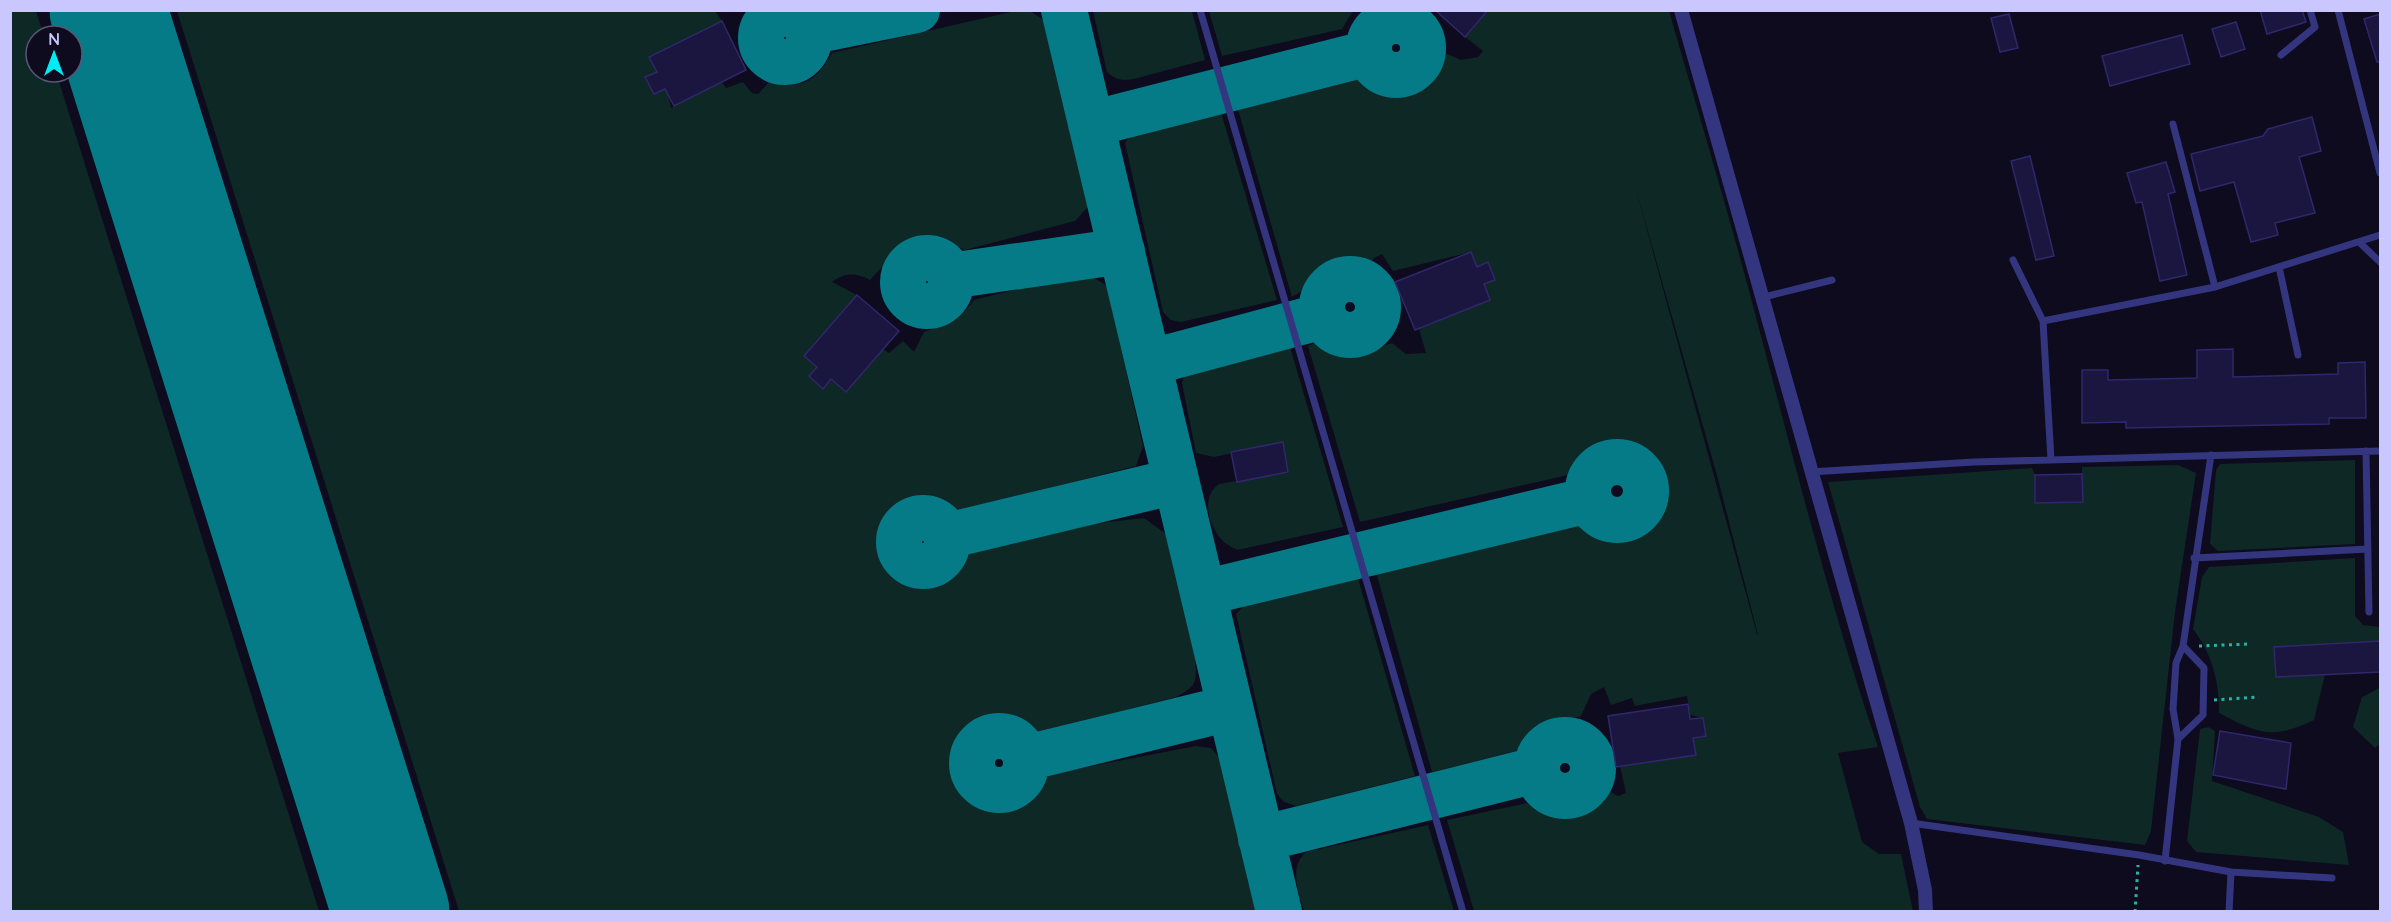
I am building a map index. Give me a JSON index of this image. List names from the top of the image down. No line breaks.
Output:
{"north":"top"}
